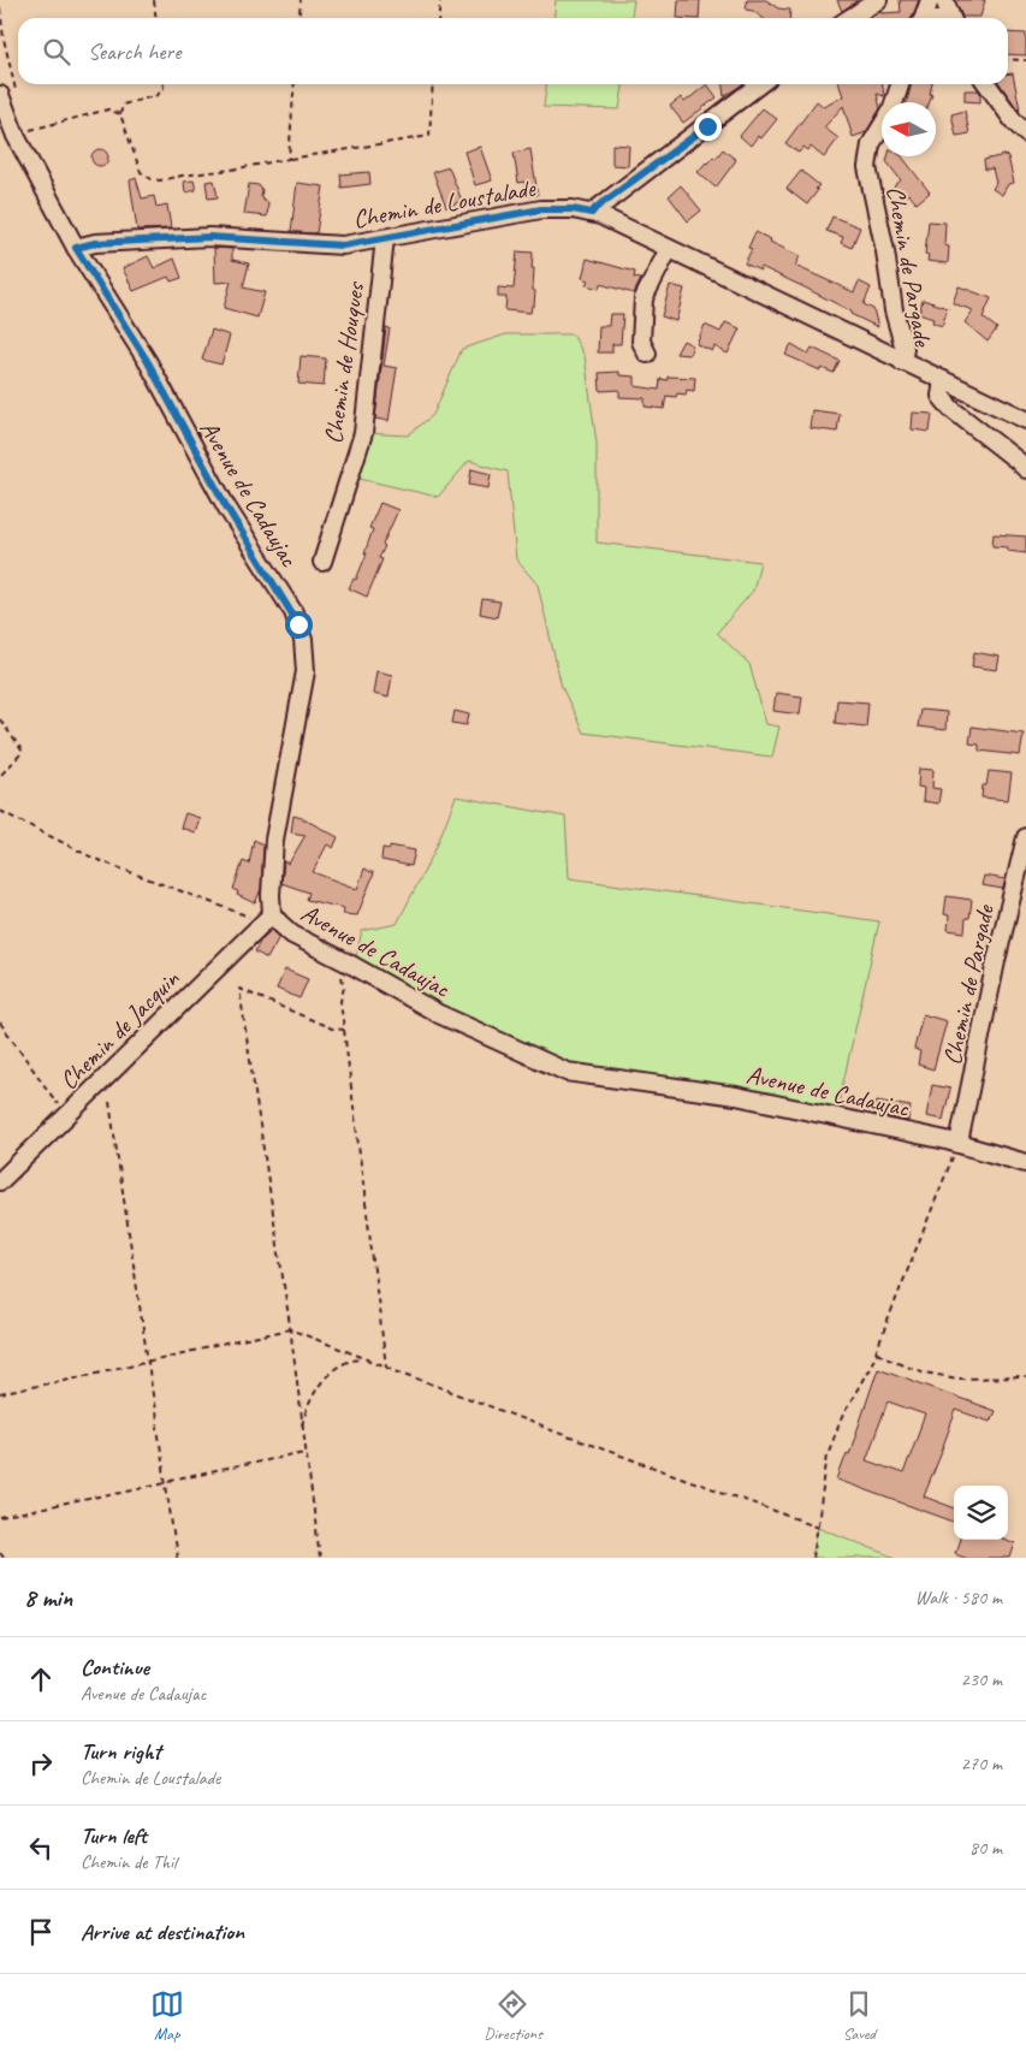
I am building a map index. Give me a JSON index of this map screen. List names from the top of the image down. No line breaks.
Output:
{"streets":{"street":["Chemin de Loustalade","Chemin de Pargade","Chemin de Houques","Avenue de Cadaujac","Chemin de Jacquin"]},"crossings":[["Chemin de Loustalade","Chemin de Pargade"],["Chemin de Loustalade","Chemin de Houques"],["Chemin de Loustalade","Avenue de Cadaujac"],["Chemin de Pargade","Avenue de Cadaujac"],["Avenue de Cadaujac","Chemin de Jacquin"]],"north":"left","page":{"search":"Search here","heading":["8 min","Walk · 580 m"],"list":[["Continue","Avenue de Cadaujac","230 m"],["Turn right","Chemin de Loustalade","270 m"],["Turn left","Chemin de Thil","80 m"],"Arrive at destination"],"nav":["Map","Directions","Saved"]}}
